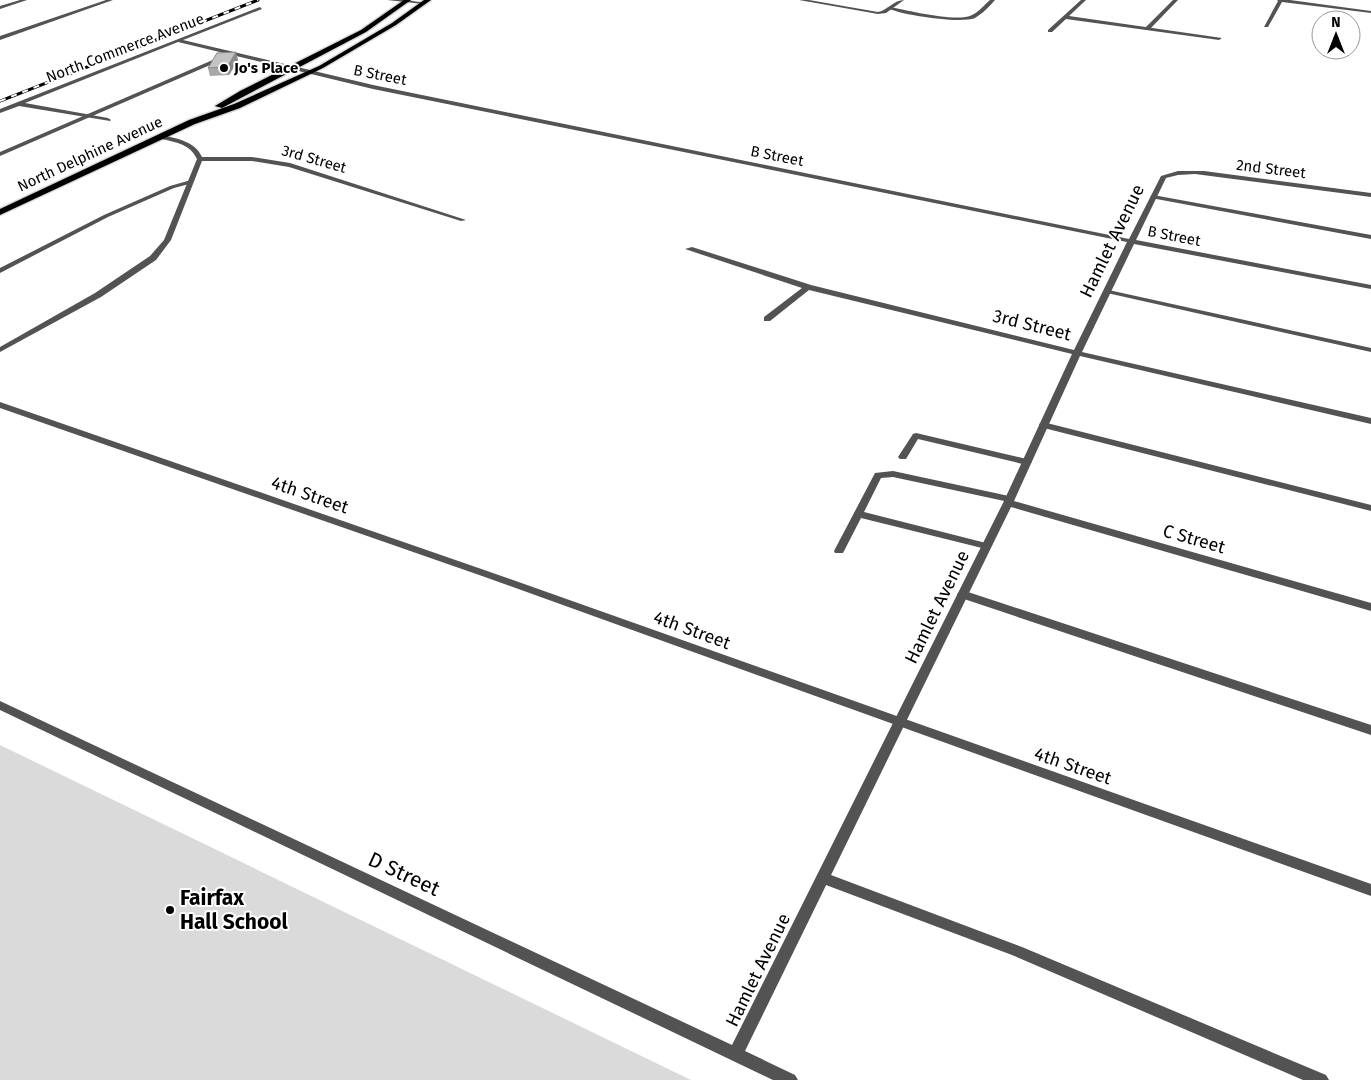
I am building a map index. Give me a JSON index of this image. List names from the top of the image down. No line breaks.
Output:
{"streets":{"main road":["North Delphine Avenue"],"street":["North Commerce Avenue","B Street","3rd Street","2nd Street","Hamlet Avenue","4th Street","C Street","D Street"]},"crossings":[["North Commerce Avenue","B Street"],["B Street","North Delphine Avenue"],["B Street","Hamlet Avenue"],["3rd Street","Hamlet Avenue"],["2nd Street","Hamlet Avenue"],["Hamlet Avenue","4th Street"],["Hamlet Avenue","C Street"],["Hamlet Avenue","D Street"]],"places":["Jo's Place","Fairfax Hall School"],"north":"top"}
